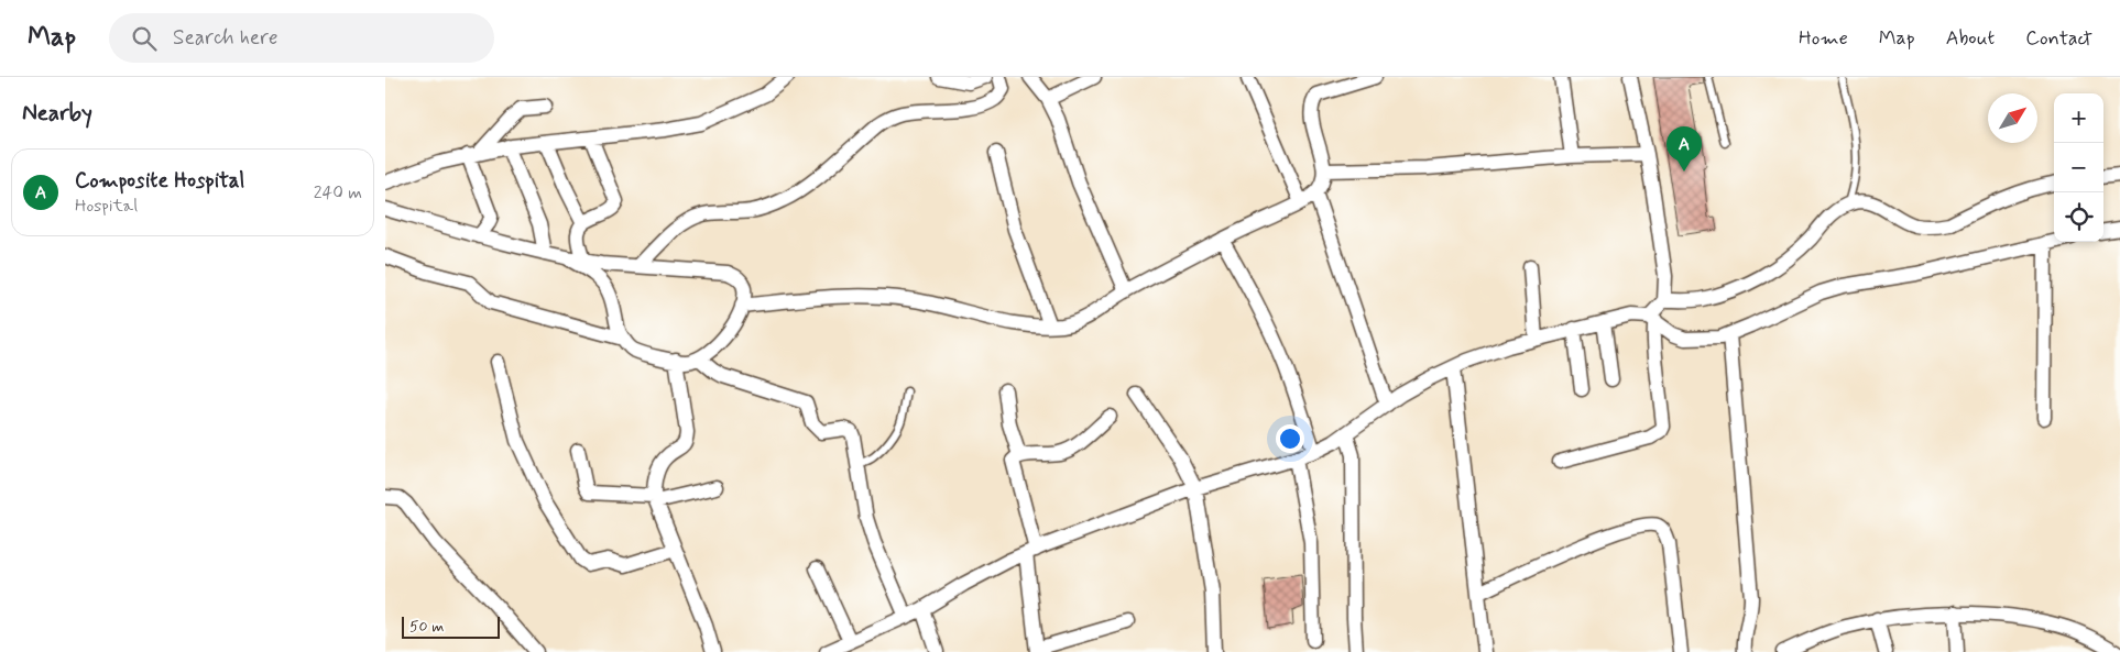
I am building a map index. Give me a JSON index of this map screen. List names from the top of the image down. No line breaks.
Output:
{"scale_bar":"50 m","north":"top right","page":{"header":"Map","search":"Search here","nav":["Home","Map","About","Contact"],"heading":"Nearby","map_buttons":["+","−"],"pins":"A","list":[{"mark":"A","name":"Composite Hospital","note":"Hospital","value":"240 m"}],"scale":"50 m"}}
